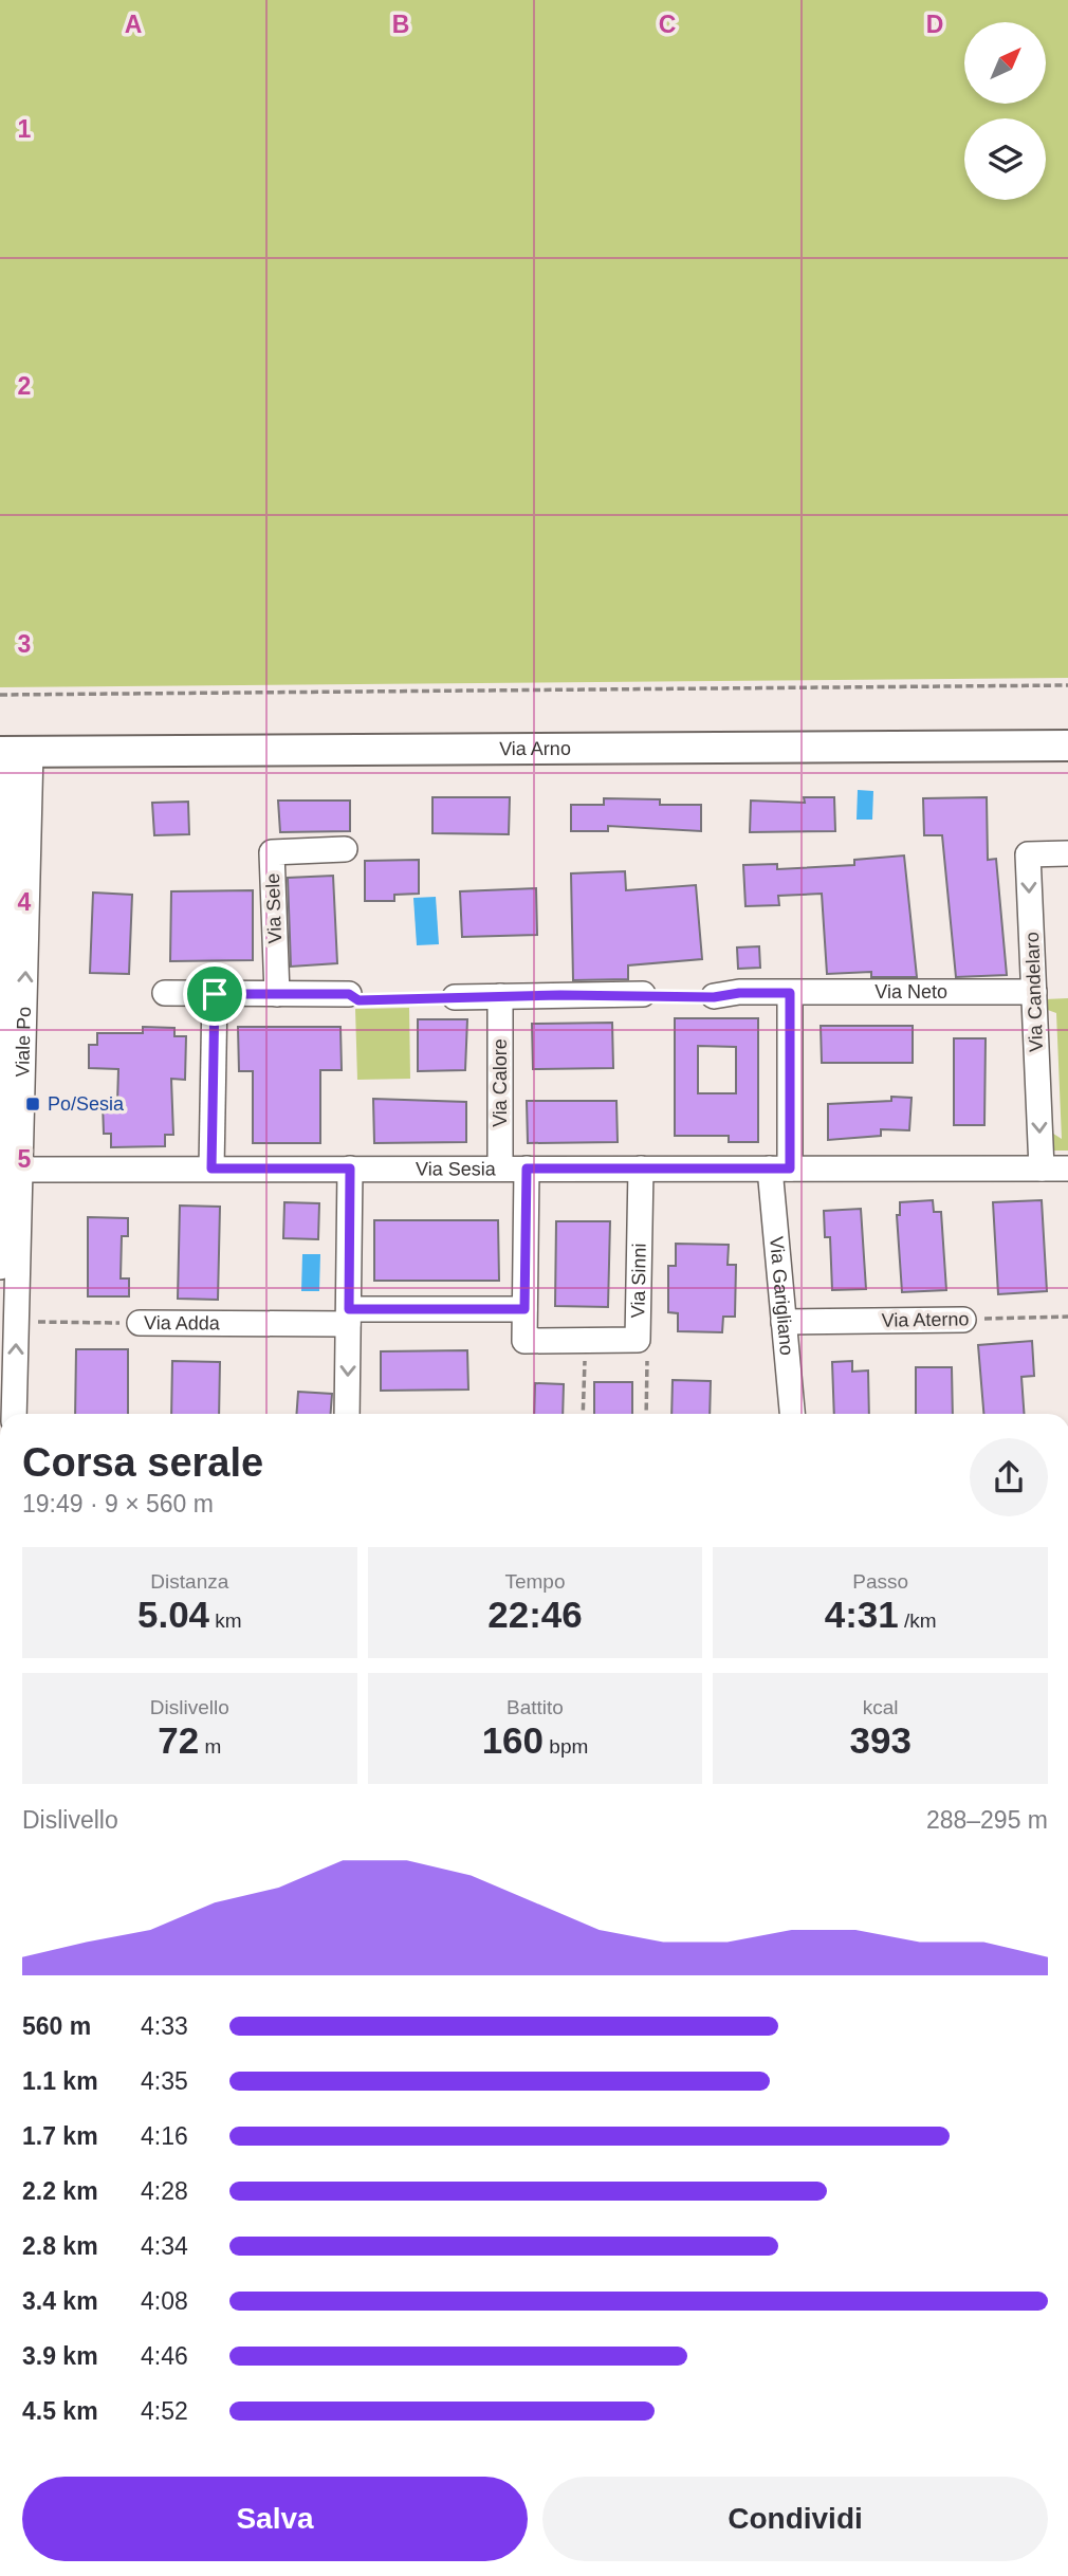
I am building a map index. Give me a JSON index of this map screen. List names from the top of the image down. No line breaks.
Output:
{"streets":{"street":["Via Arno","Via Sele","Via Neto","Via Candelaro","Viale Po","Via Calore","Via Sesia","Via Sinni","Via Garigliano","Via Aterno","Via Adda"]},"crossings":[["Via Arno","Viale Po"],["Via Neto","Via Candelaro"],["Via Candelaro","Via Sesia"],["Viale Po","Via Sesia"],["Viale Po","Via Adda"],["Via Calore","Via Sesia"],["Via Sesia","Via Sinni"],["Via Sesia","Via Garigliano"],["Via Sinni","Via Adda"],["Via Garigliano","Via Aterno"]],"one_way":["Via Candelaro"],"places":{"transit":["Po/Sesia"]},"north":"top right","page":{"heading":["Corsa serale","19:49 · 9 × 560 m"],"stats":[["Distanza","5.04 km"],["Tempo","22:46"],["Passo","4:31 /km"],["Dislivello","72 m"],["Battito","160 bpm"],["kcal","393"]],"chart":["Dislivello","288–295 m"],"list":[{"name":"560 m","note":"4:33"},{"name":"1.1 km","note":"4:35"},{"name":"1.7 km","note":"4:16"},{"name":"2.2 km","note":"4:28"},{"name":"2.8 km","note":"4:34"},{"name":"3.4 km","note":"4:08"},{"name":"3.9 km","note":"4:46"},{"name":"4.5 km","note":"4:52"}],"buttons":["Salva","Condividi"]},"grid":{"columns":["A","B","C","D"],"rows":["1","2","3","4","5"]}}
